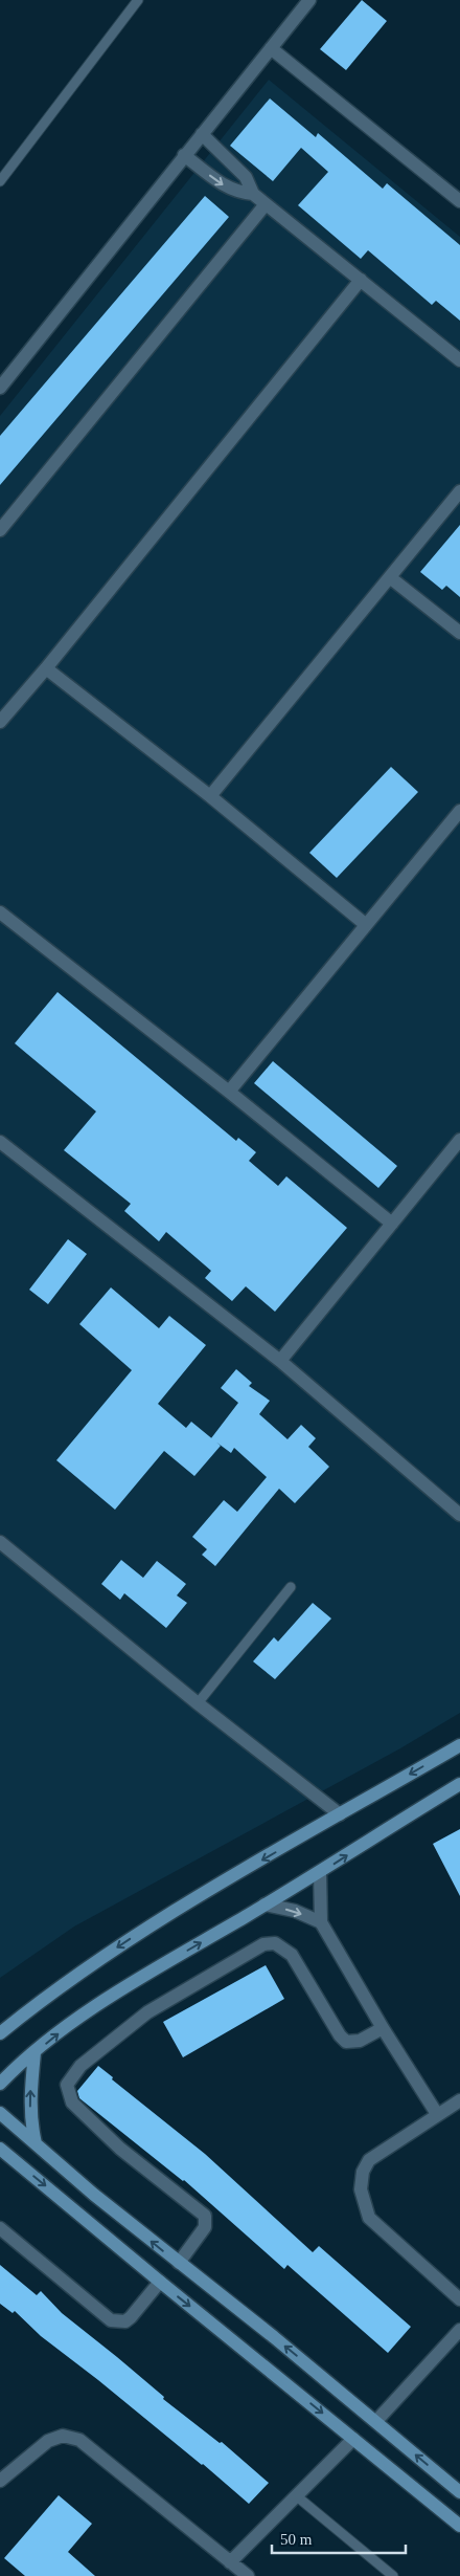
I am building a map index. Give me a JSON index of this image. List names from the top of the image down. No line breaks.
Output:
{"scale_bar":"50 m"}
